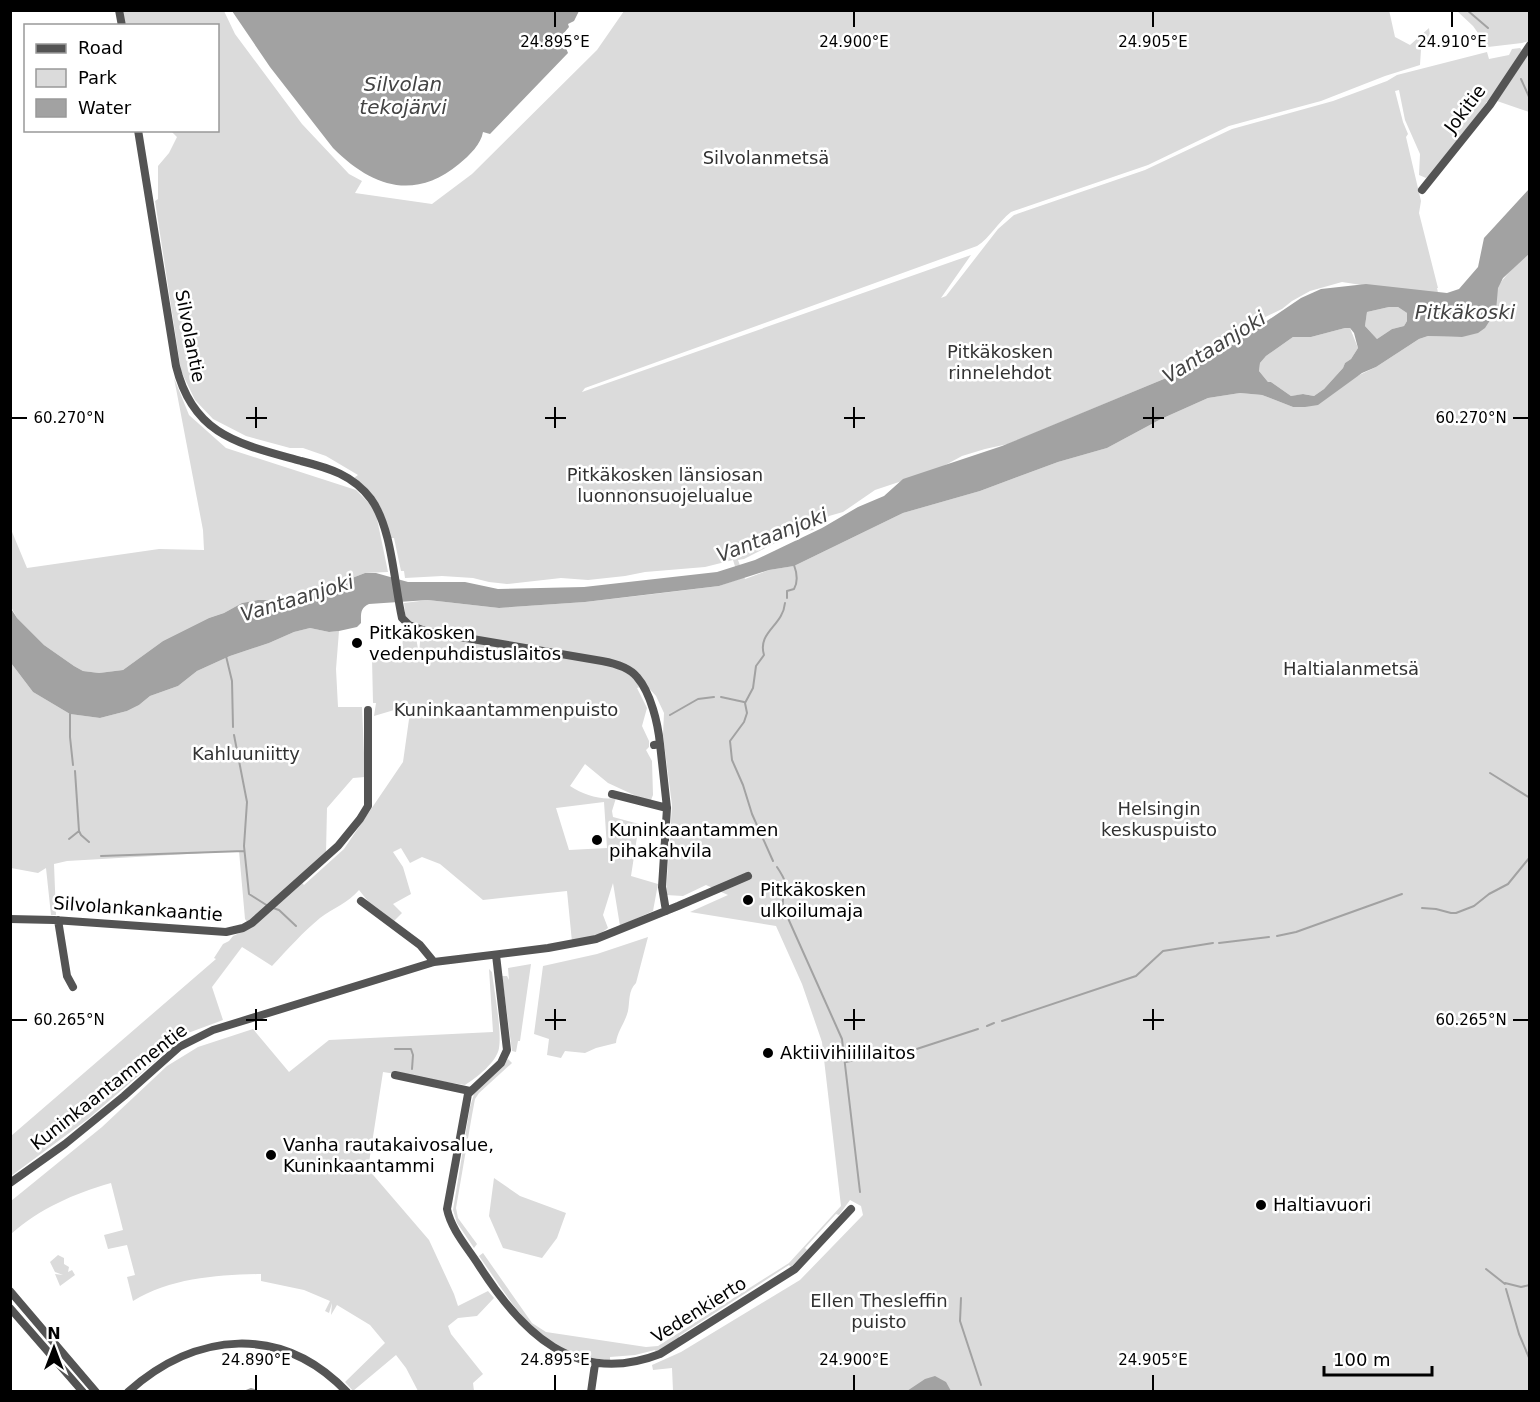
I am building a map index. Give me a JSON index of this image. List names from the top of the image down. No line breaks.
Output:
{"streets":{"street":["Jokitie","Silvolantie","Silvolankankaantie","Kuninkaantammentie","Vedenkierto"]},"water":["Silvolan tekojärvi","Pitkäkoski","Vantaanjoki"],"parks":["Silvolanmetsä","Pitkäkosken rinnelehdot","Pitkäkosken länsiosan luonnonsuojelualue","Haltialanmetsä","Kuninkaantammenpuisto","Kahluuniitty","Helsingin keskuspuisto","Ellen Thesleffin puisto"],"places":["Pitkäkosken vedenpuhdistuslaitos","Kuninkaantammen pihakahvila","Pitkäkosken ulkoilumaja","Aktiivihiililaitos","Vanha rautakaivosalue, Kuninkaantammi","Haltiavuori"],"legend":["Road","Park","Water"],"scale_bar":"100 m","north":"top","coordinates":["24.895°E","24.900°E","24.905°E","24.910°E","60.270°N","60.265°N","24.890°E"]}
